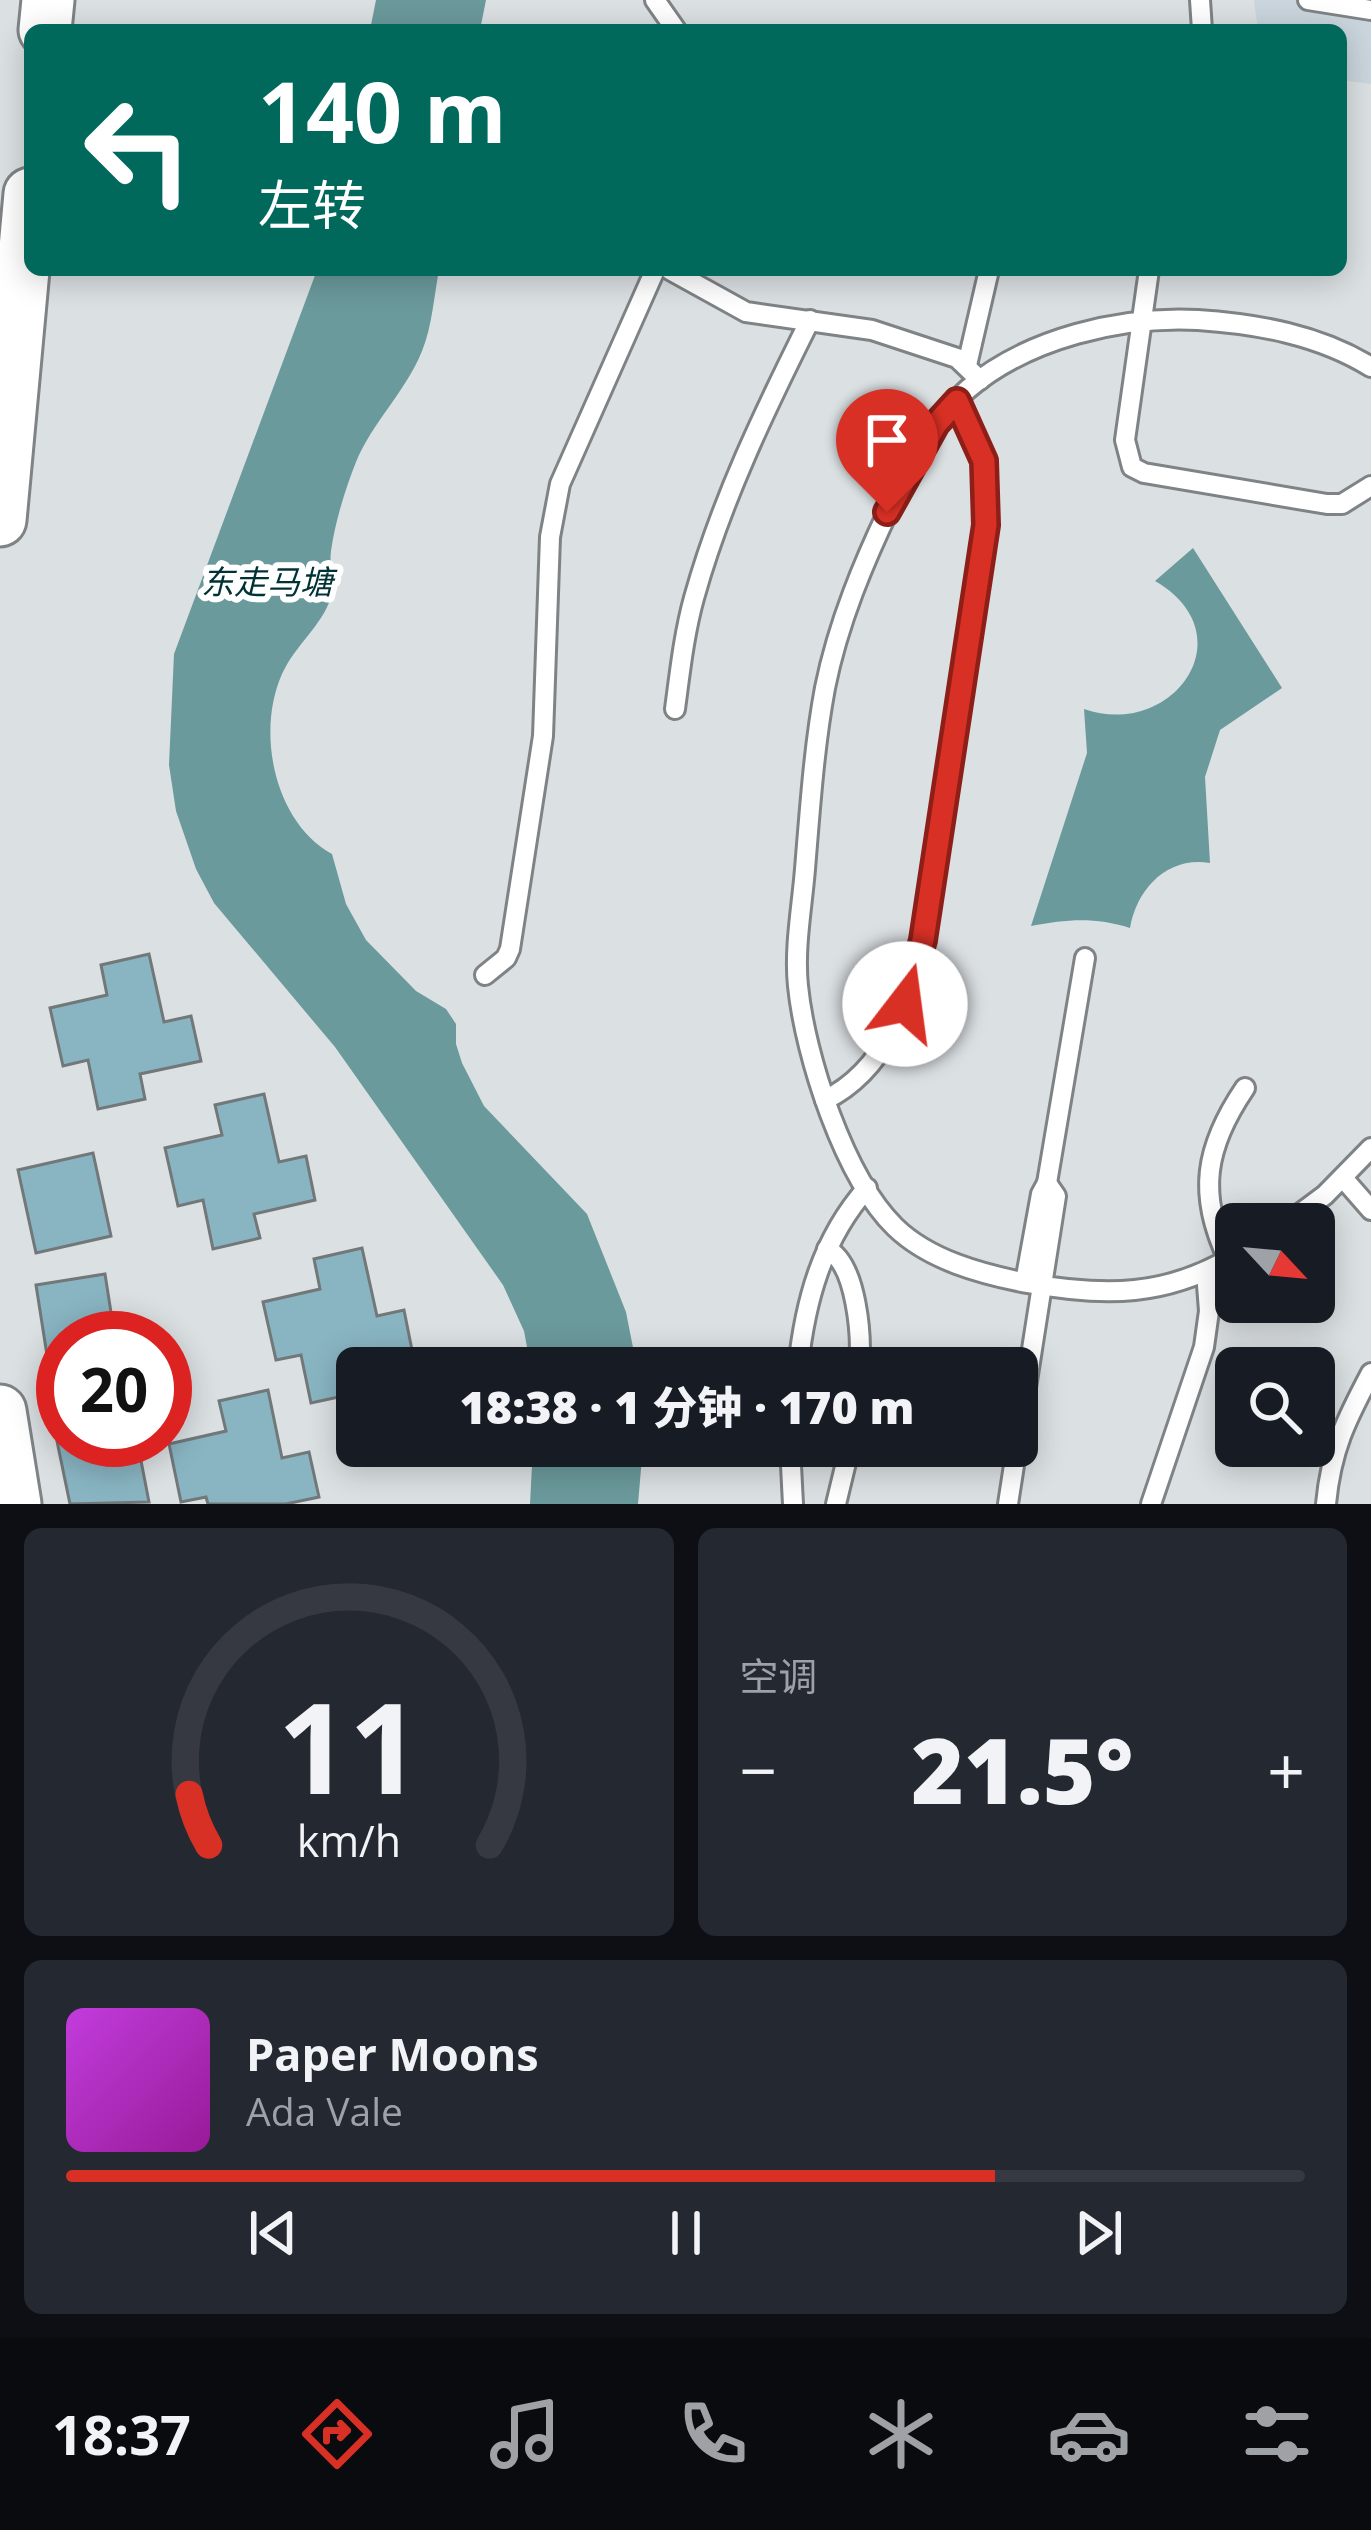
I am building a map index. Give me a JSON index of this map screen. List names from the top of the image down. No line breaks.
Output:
{"water":["东走马塘"],"north":"bottom right","page":{"turn":["140 m","左转"],"limit":"20","trip":"18:38 · 1 分钟 · 170 m","tile":"空调","heat":["−","21.5°","+"],"song":["Paper Moons","Ada Vale"],"tabs":"18:37","gauge":["11","km/h"]}}
